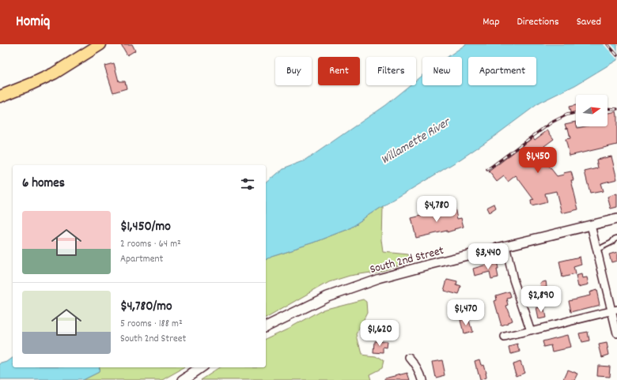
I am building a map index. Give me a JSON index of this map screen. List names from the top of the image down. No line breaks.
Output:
{"streets":{"street":["South 2nd Street"]},"water":["Willamette River"],"north":"right","page":{"header":"Homiq","nav":["Map","Directions","Saved"],"chip":["Buy","Rent","Filters","New","Apartment"],"price":["$1,450","$4,780","$3,440","$2,890","$1,470","$1,620"],"heading":"6 homes","list":[{"name":"$1,450/mo","note":"2 rooms · 64 m² · Apartment"},{"name":"$4,780/mo","note":"5 rooms · 188 m² · South 2nd Street"}]}}
